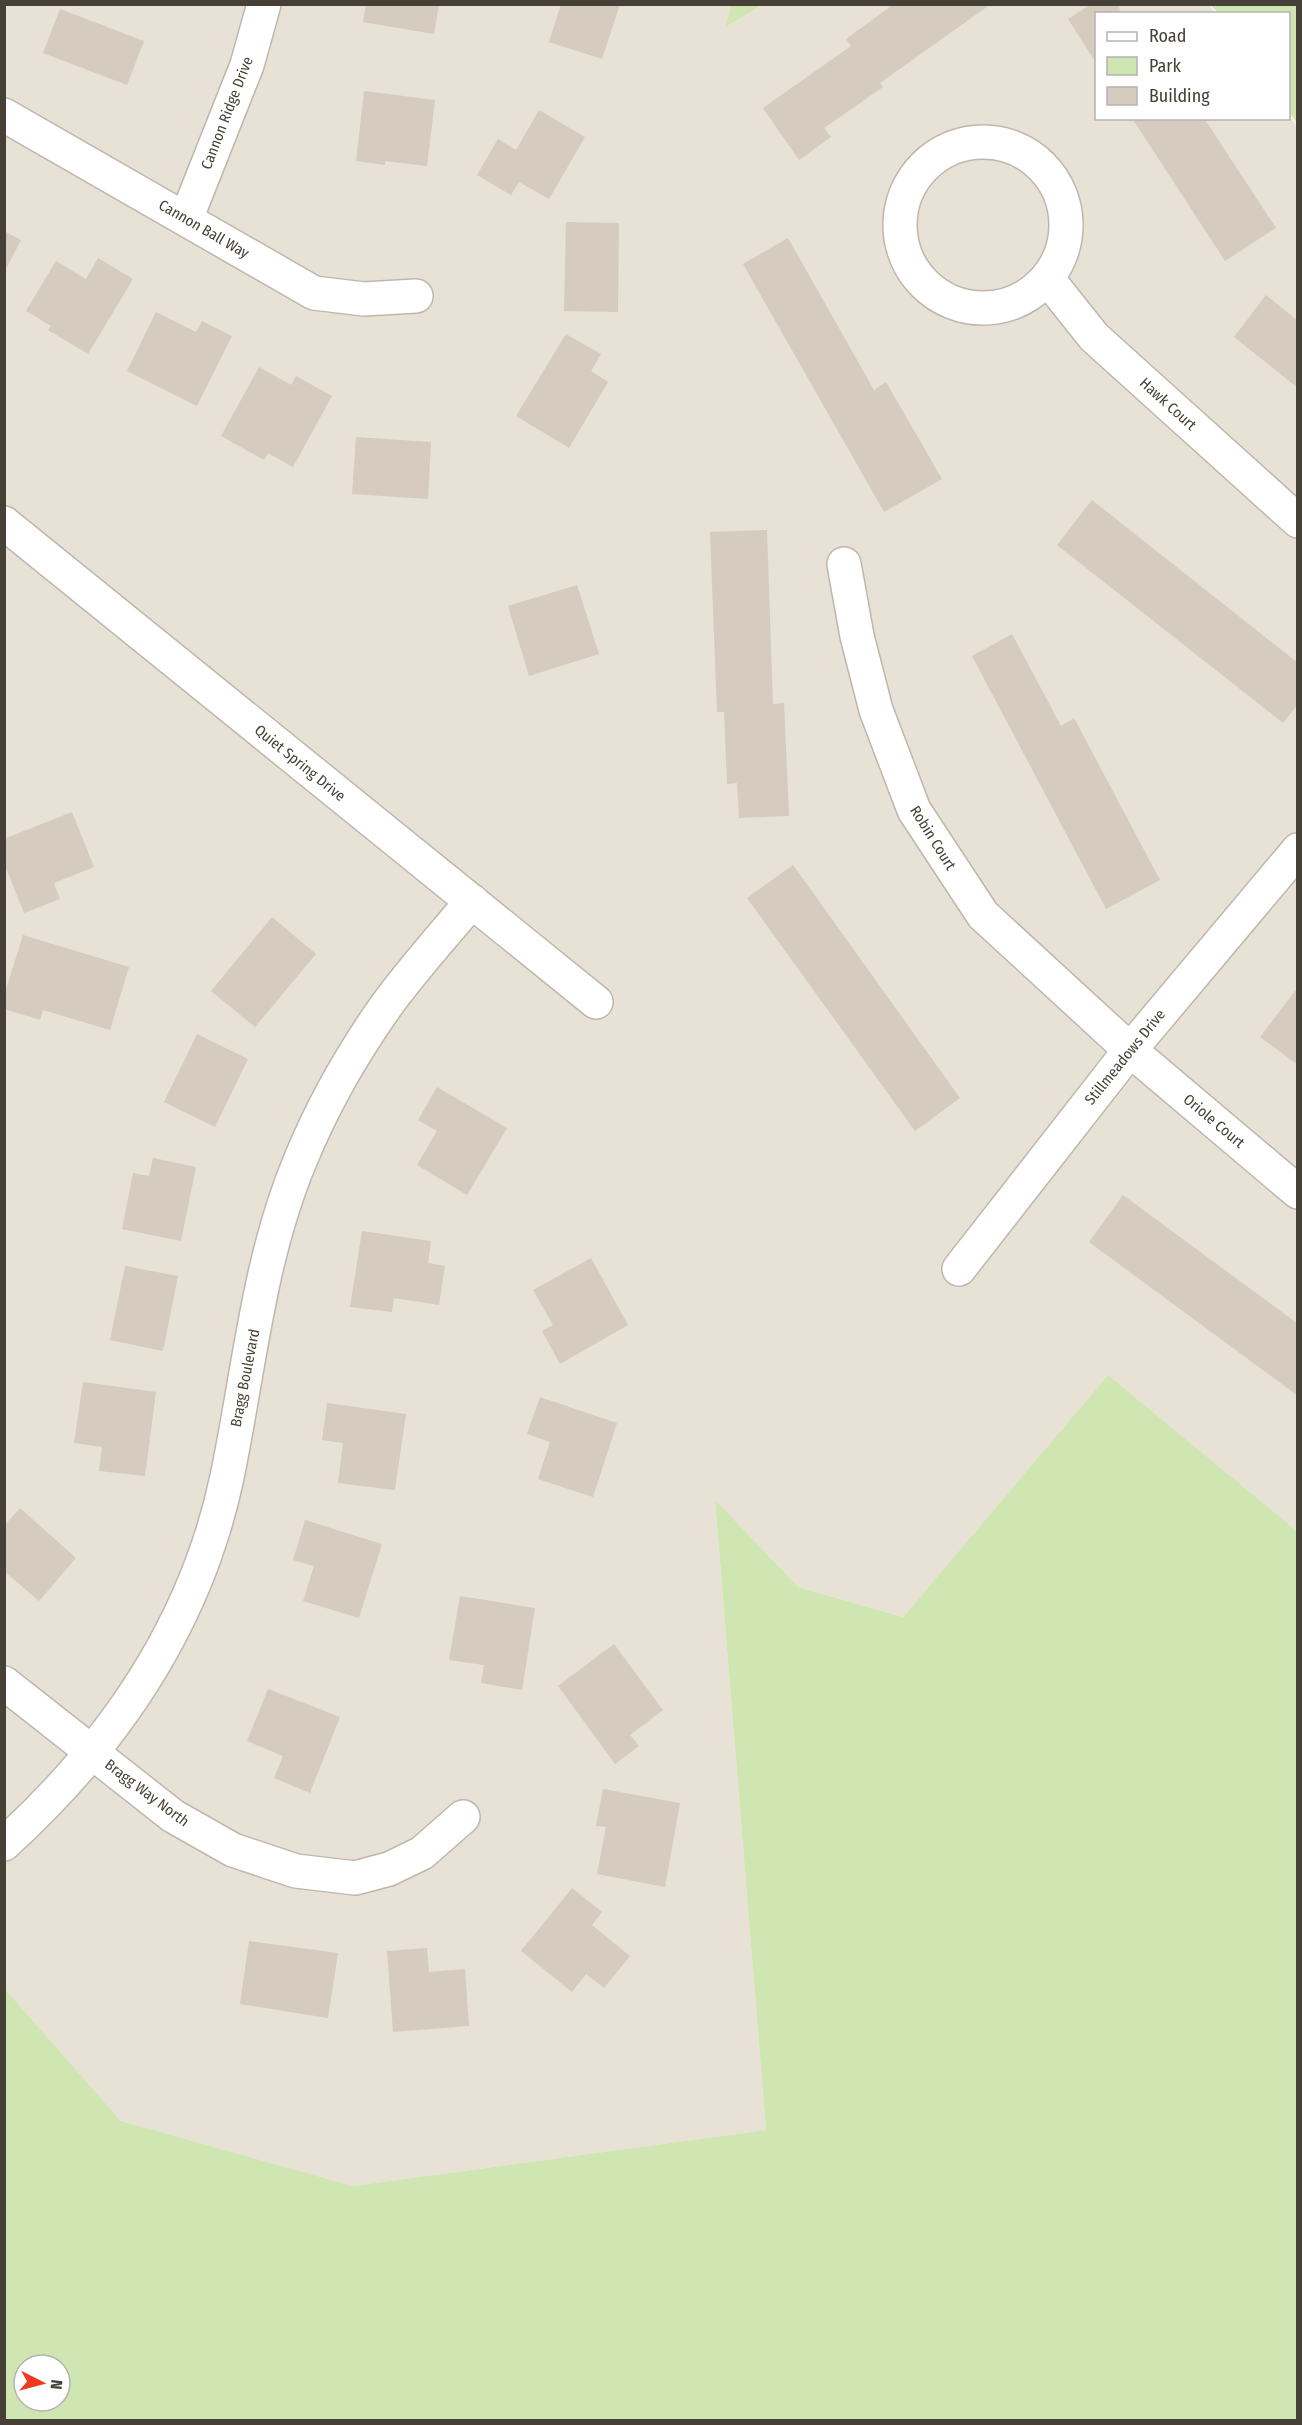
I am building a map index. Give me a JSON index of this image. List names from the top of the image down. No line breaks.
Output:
{"streets":{"street":["Cannon Ridge Drive","Cannon Ball Way","Hawk Court","Quiet Spring Drive","Robin Court","Stillmeadows Drive","Oriole Court","Bragg Boulevard","Bragg Way North"]},"crossings":[["Cannon Ridge Drive","Cannon Ball Way"],["Quiet Spring Drive","Bragg Boulevard"],["Robin Court","Stillmeadows Drive"],["Robin Court","Oriole Court"],["Stillmeadows Drive","Oriole Court"],["Bragg Boulevard","Bragg Way North"]],"legend":["Road","Park","Building"],"north":"right"}
